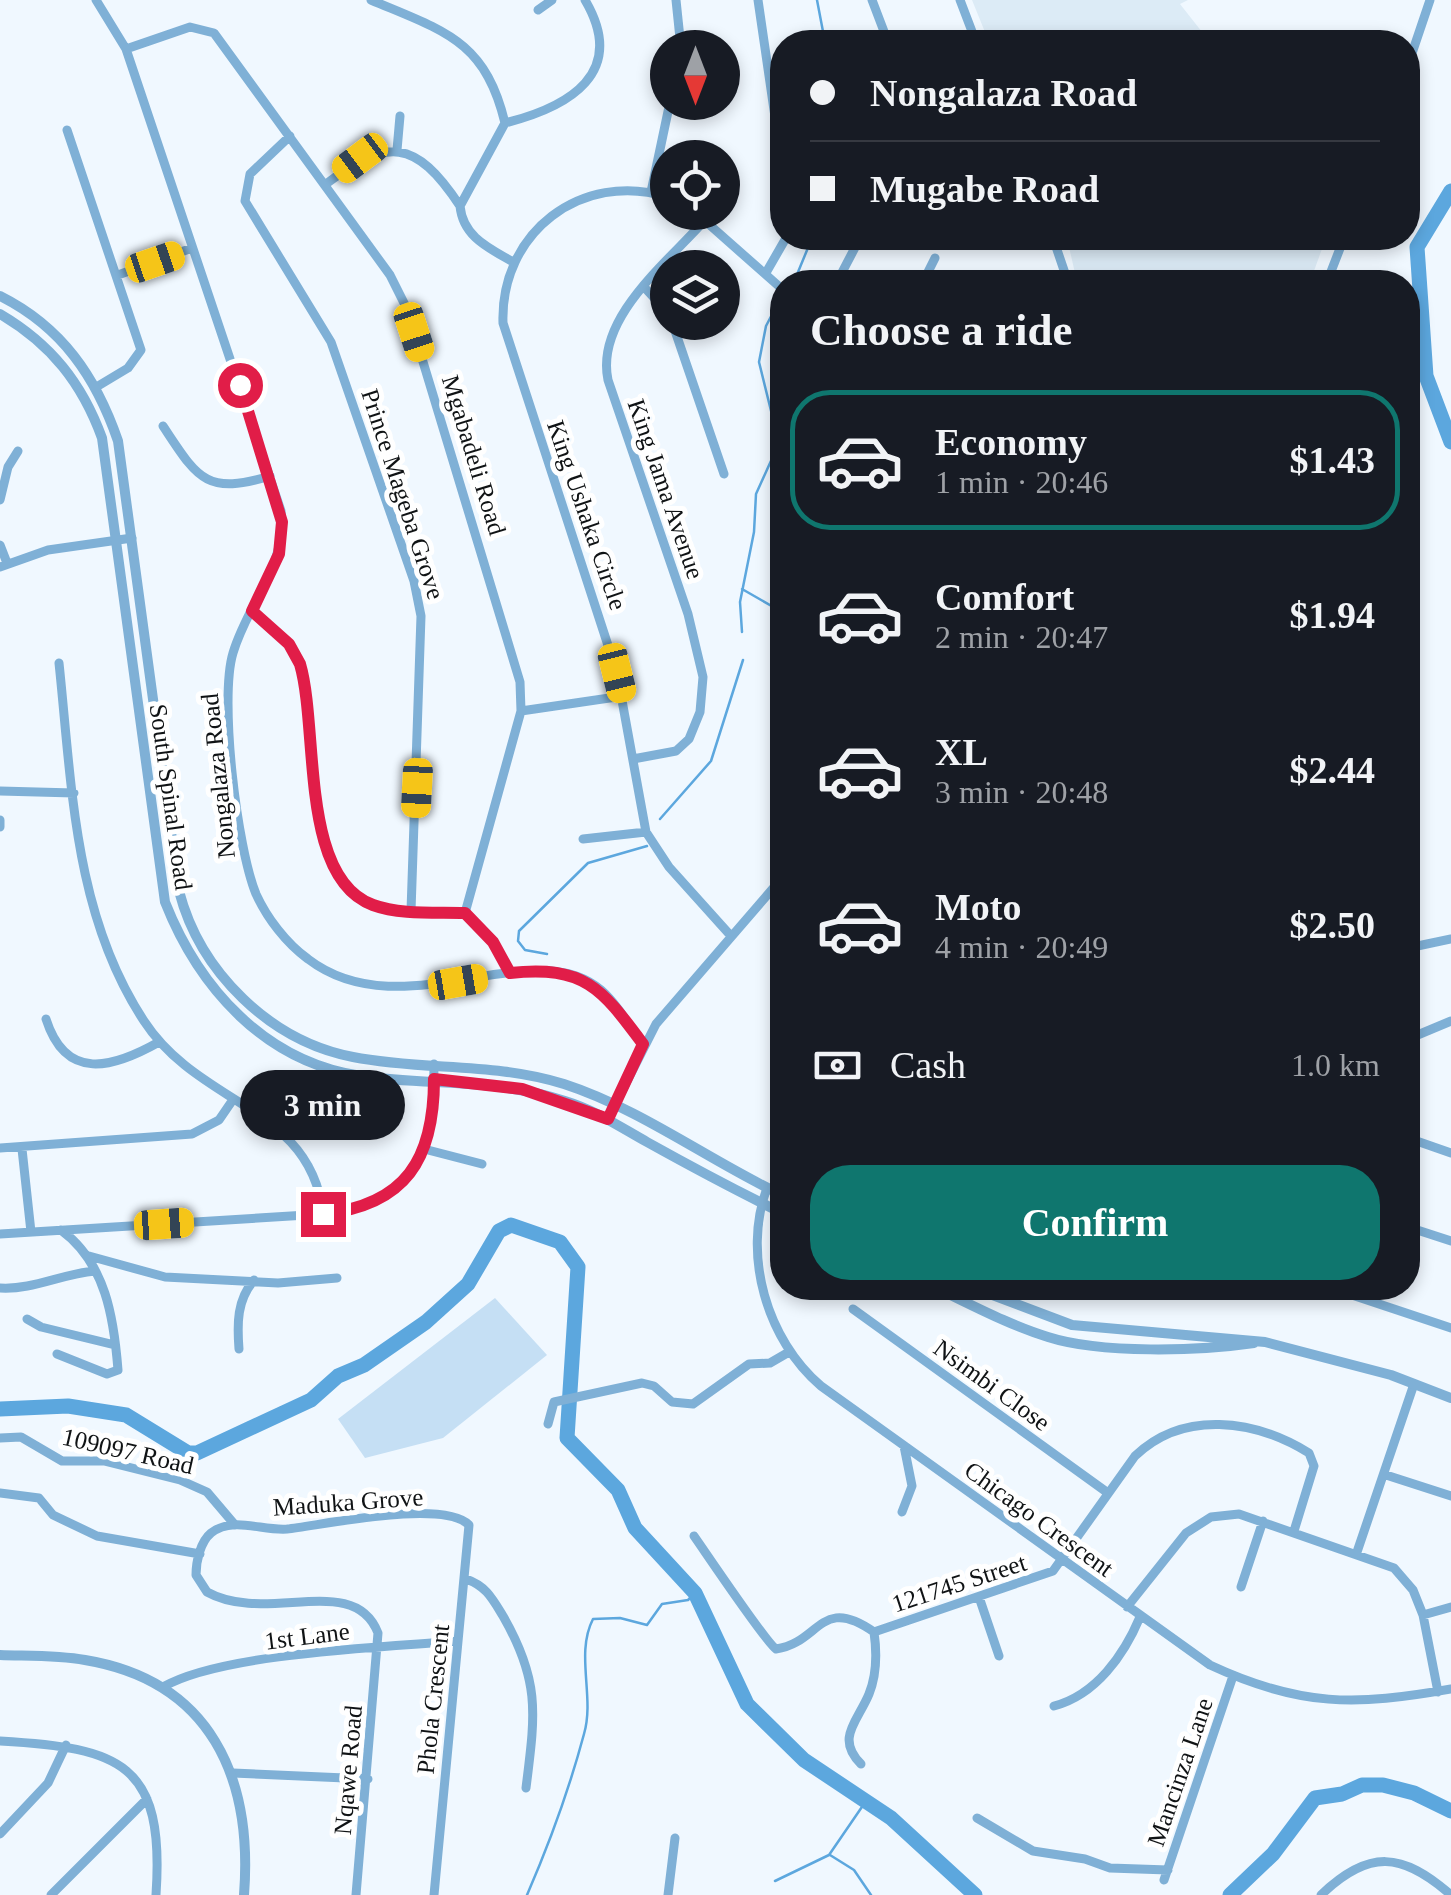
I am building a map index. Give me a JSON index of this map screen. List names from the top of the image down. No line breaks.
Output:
{"streets":{"street":["Mgabadeli Road","King Jama Avenue","Prince Mageba Grove","King Ushaka Circle","Nongalaza Road","South Spinal Road","Nsimbi Close","109097 Road","Maduka Grove","Chicago Crescent","121745 Street","1st Lane","Phola Crescent","Nqawe Road","Mancinza Lane"]},"crossings":[["Mgabadeli Road","Prince Mageba Grove"],["Mgabadeli Road","Nongalaza Road"],["King Jama Avenue","King Ushaka Circle"],["South Spinal Road","Chicago Crescent"],["109097 Road","Maduka Grove"],["Maduka Grove","Phola Crescent"],["Chicago Crescent","121745 Street"],["Chicago Crescent","Mancinza Lane"],["1st Lane","Phola Crescent"],["1st Lane","Nqawe Road"]],"north":"bottom","page":{"banner":["Nongalaza Road","Mugabe Road"],"heading":"Choose a ride","list":[{"name":"Economy","note":"1 min · 20:46","value":"$1.43"},{"name":"Comfort","note":"2 min · 20:47","value":"$1.94"},{"name":"XL","note":"3 min · 20:48","value":"$2.44"},{"name":"Moto","note":"4 min · 20:49","value":"$2.50"}],"pay":["Cash","1.0 km"],"bubble":"3 min","buttons":"Confirm"}}
